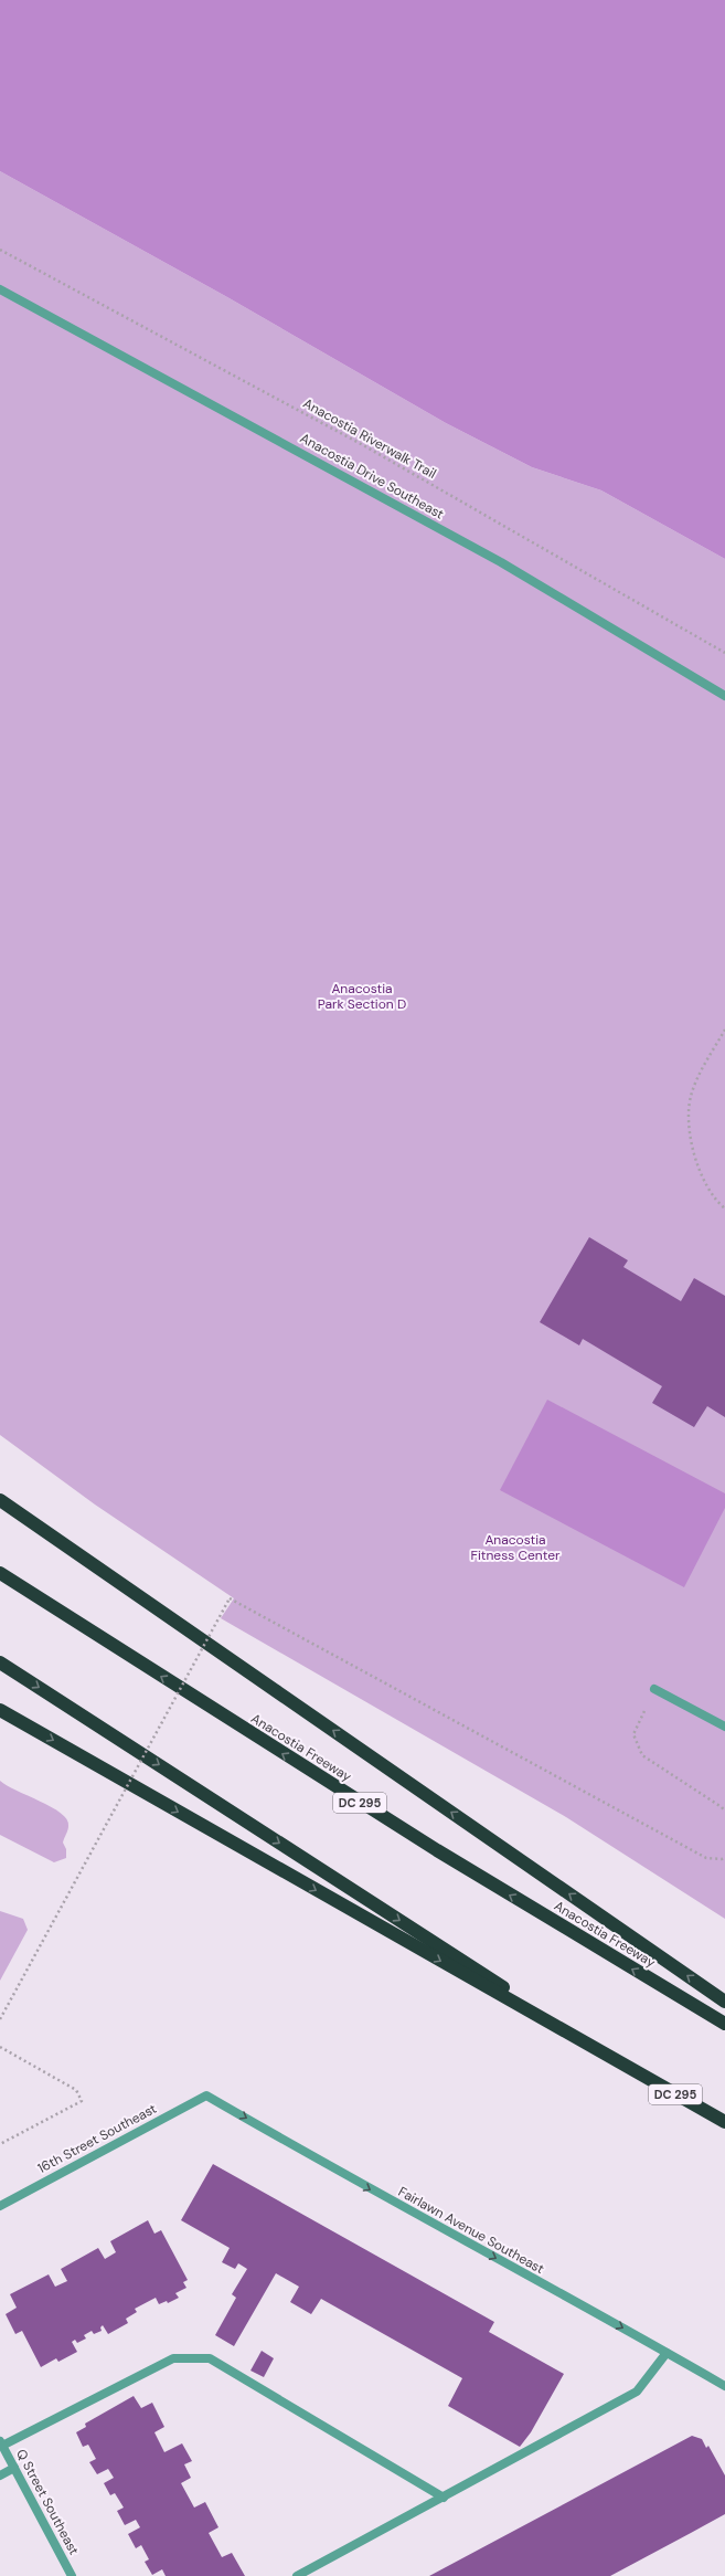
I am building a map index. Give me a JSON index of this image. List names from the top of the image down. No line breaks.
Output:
{"streets":{"highway":["Anacostia Freeway","DC 295"],"street":["Anacostia Drive Southeast","16th Street Southeast","Fairlawn Avenue Southeast","Q Street Southeast"],"path":["Anacostia Riverwalk Trail"]},"crossings":[["16th Street Southeast","Fairlawn Avenue Southeast"]],"one_way":["Fairlawn Avenue Southeast"],"parks":["Anacostia Park Section D","Anacostia Fitness Center"]}
